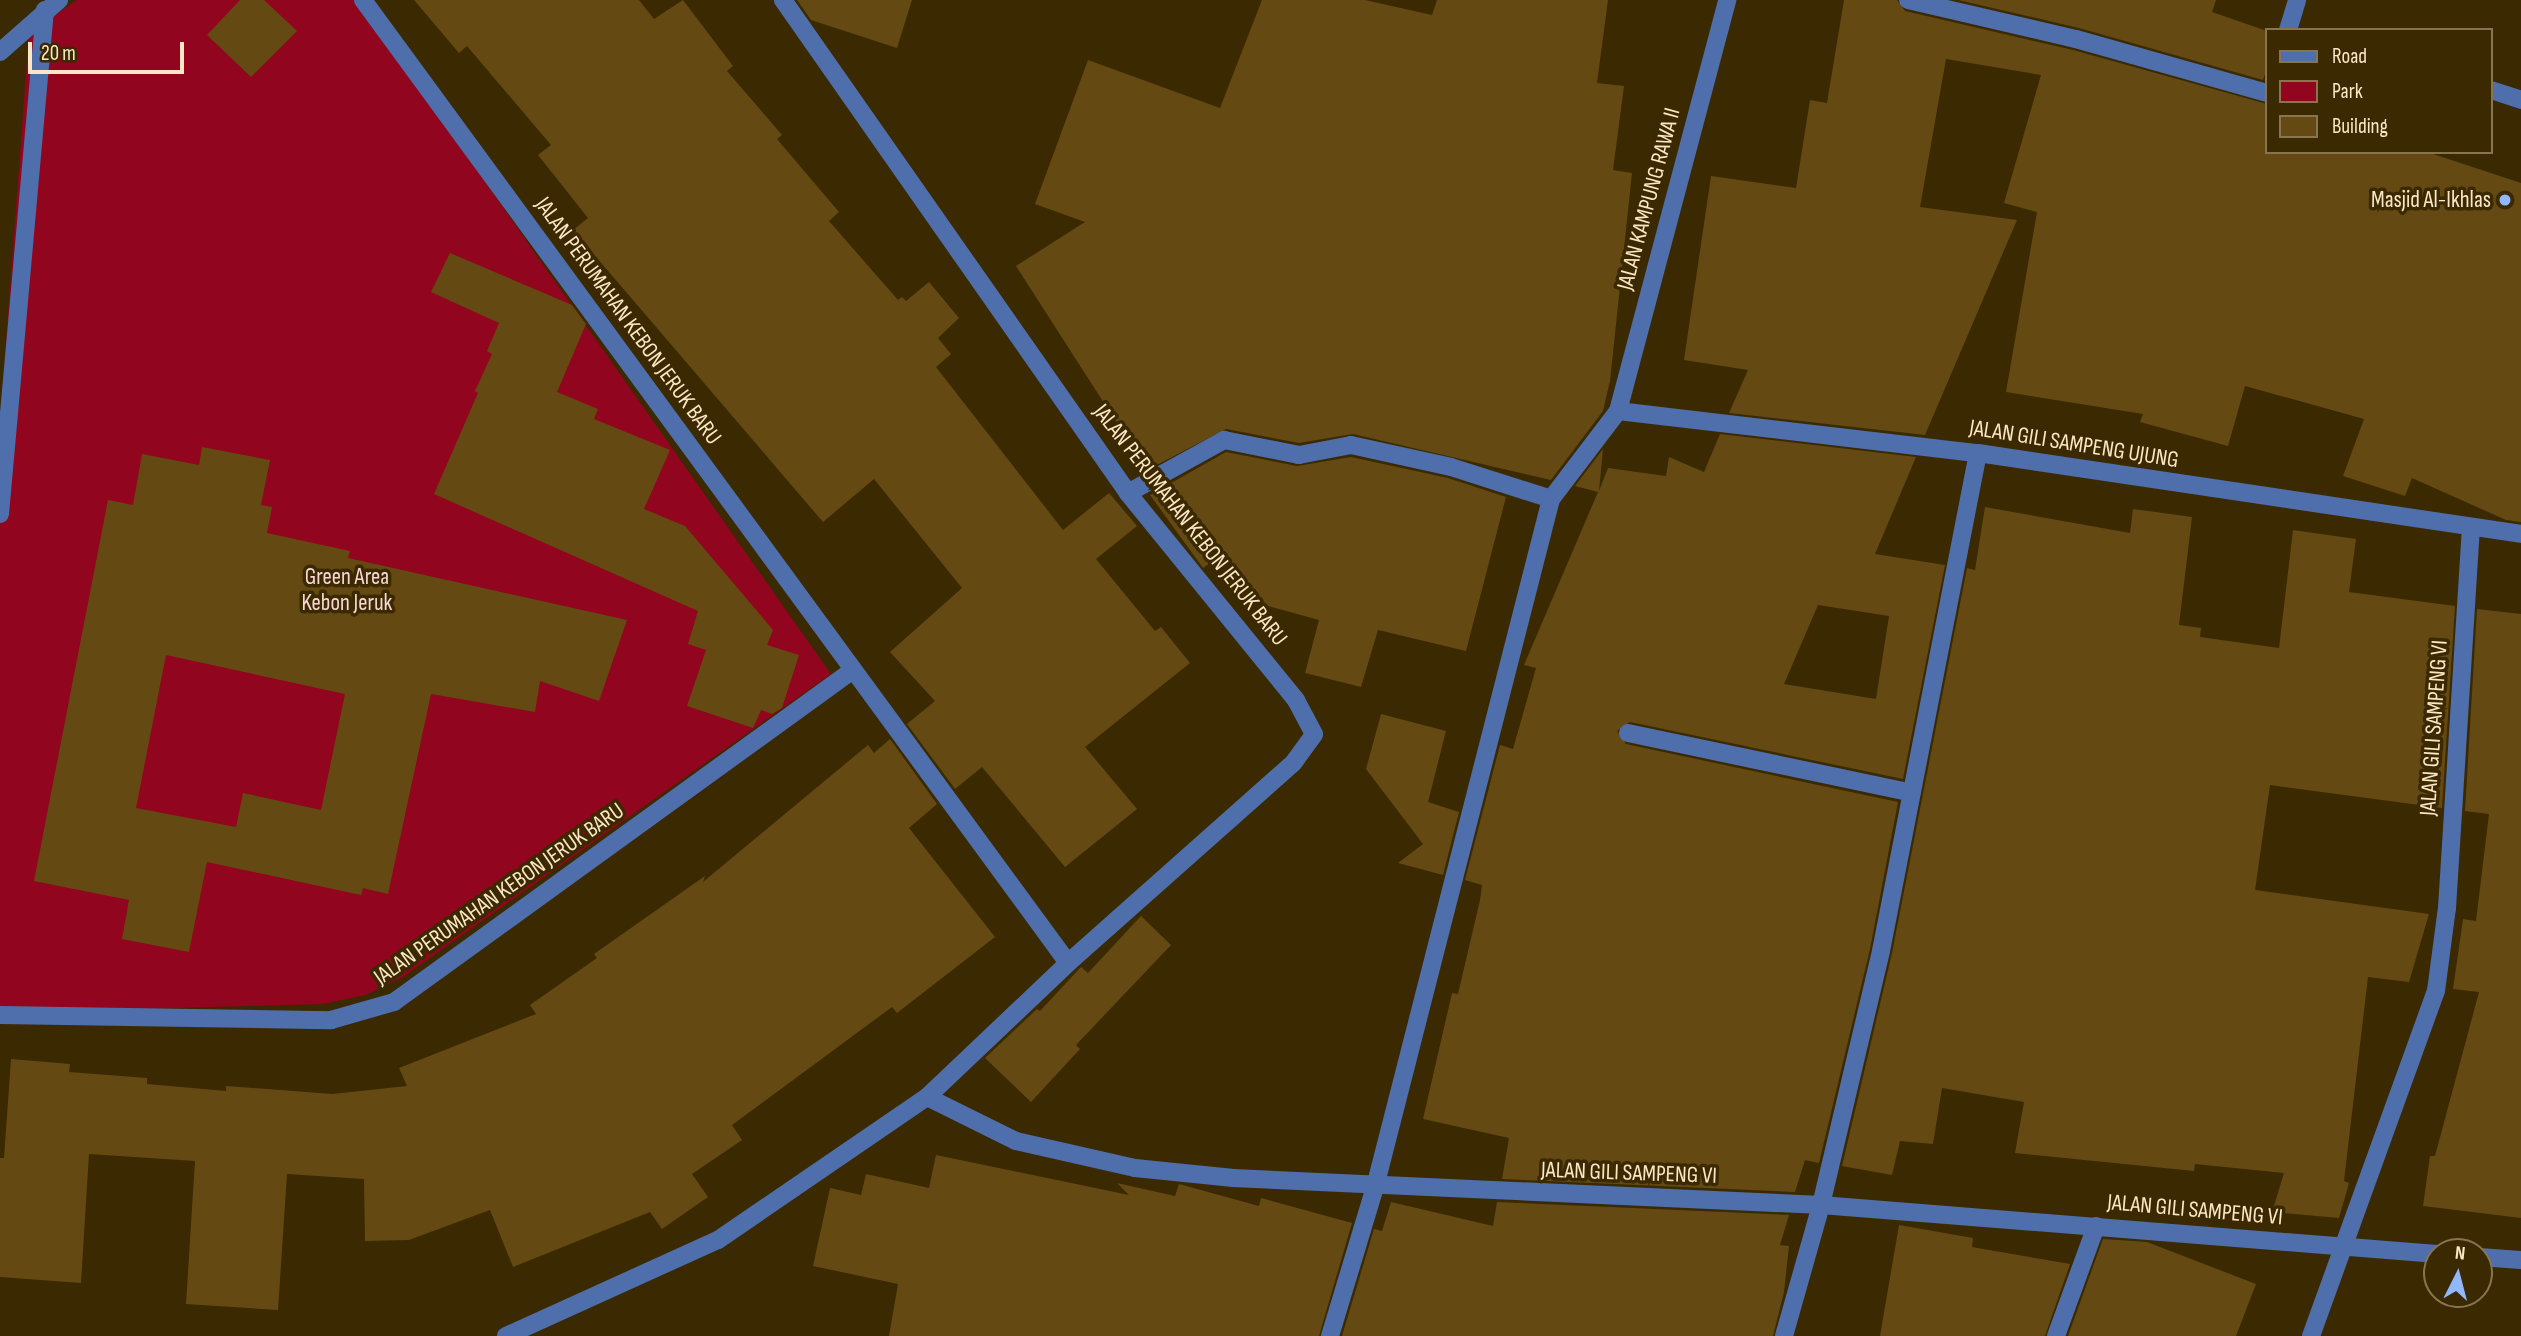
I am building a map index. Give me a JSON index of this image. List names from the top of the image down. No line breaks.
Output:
{"streets":{"street":["JALAN KAMPUNG RAWA II","JALAN PERUMAHAN KEBON JERUK BARU","JALAN GILI SAMPENG UJUNG","JALAN GILI SAMPENG VI"]},"crossings":[["JALAN KAMPUNG RAWA II","JALAN GILI SAMPENG UJUNG"],["JALAN PERUMAHAN KEBON JERUK BARU","JALAN GILI SAMPENG VI"],["JALAN GILI SAMPENG UJUNG","JALAN GILI SAMPENG VI"]],"parks":["Green Area Kebon Jeruk"],"places":["Masjid Al-Ikhlas"],"legend":["Road","Park","Building"],"scale_bar":"20 m","north":"top"}
